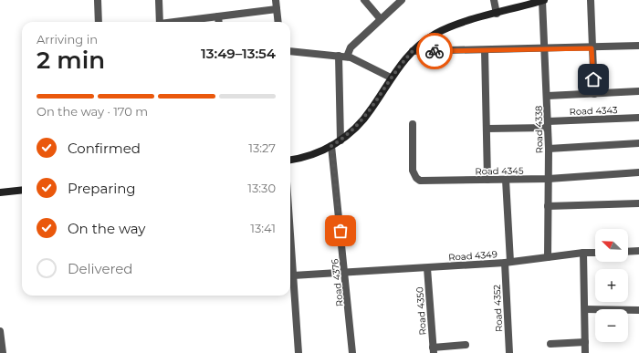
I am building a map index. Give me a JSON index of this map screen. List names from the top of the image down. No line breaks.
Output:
{"streets":{"street":["Road 4343","Road 4338","Road 4345","Road 4349","Road 4376","Road 4352","Road 4350"]},"crossings":[["Road 4343","Road 4338"],["Road 4338","Road 4345"],["Road 4338","Road 4349"],["Road 4345","Road 4352"],["Road 4349","Road 4376"],["Road 4349","Road 4352"],["Road 4349","Road 4350"]],"north":"top left","page":{"heading":["2 min","Arriving in","13:49–13:54"],"bar":"On the way · 170 m","list":[["Confirmed","13:27"],["Preparing","13:30"],["On the way","13:41"],"Delivered"],"map_buttons":["+","−"]}}
